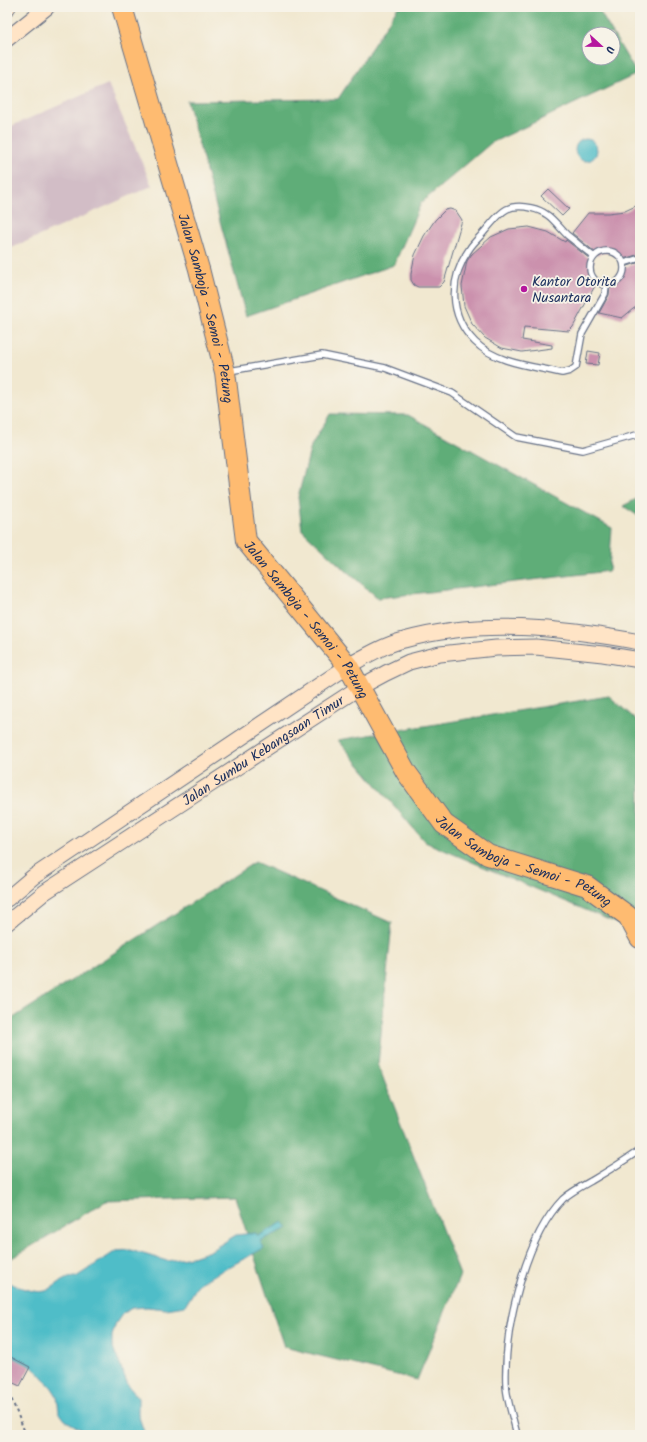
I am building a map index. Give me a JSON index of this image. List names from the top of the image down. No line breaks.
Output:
{"streets":{"highway":["Jalan Samboja - Semoi - Petung"],"street":["Jalan Sumbu Kebangsaan Timur"]},"crossings":[["Jalan Samboja - Semoi - Petung","Jalan Sumbu Kebangsaan Timur"]],"places":["Kantor Otorita Nusantara"],"north":"right"}
